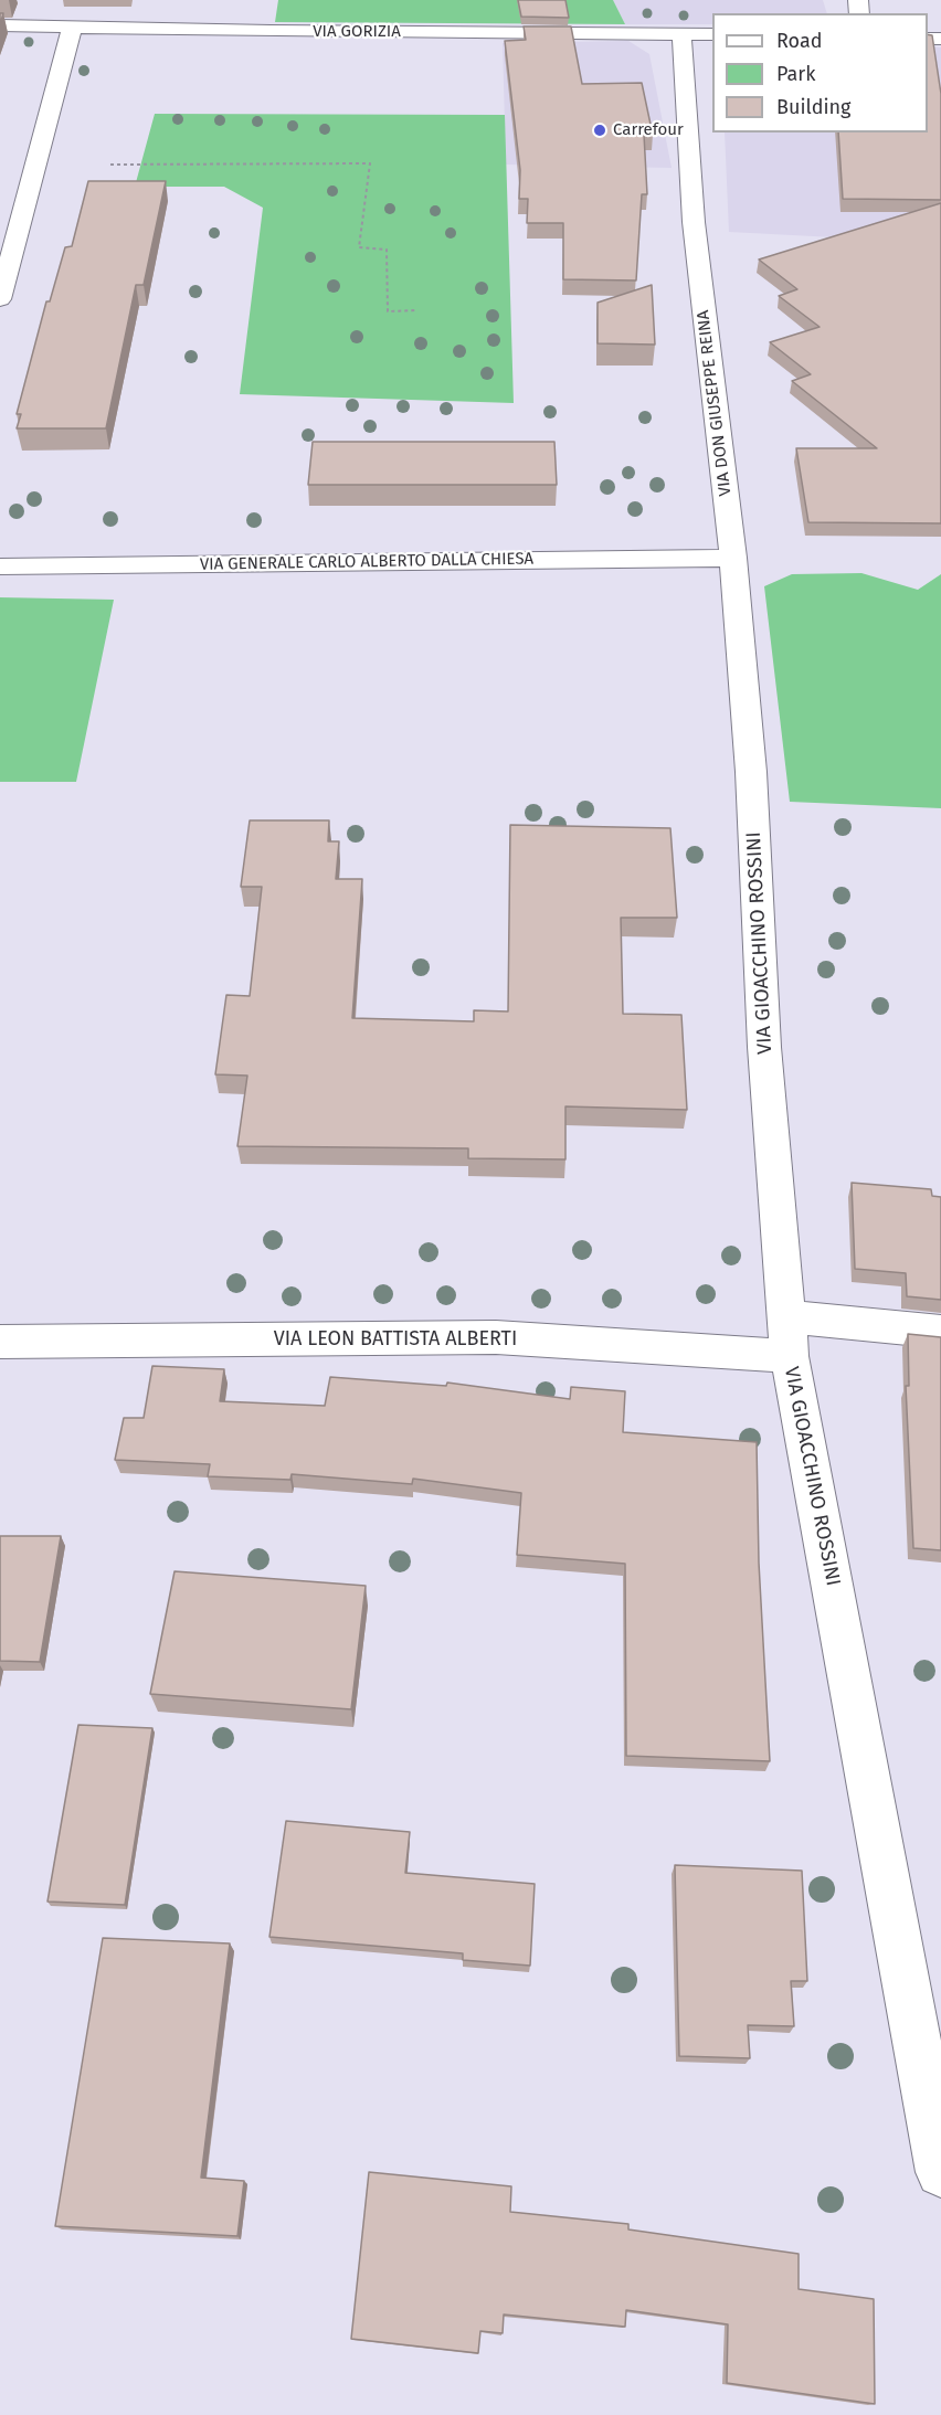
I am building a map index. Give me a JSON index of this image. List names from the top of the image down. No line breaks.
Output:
{"streets":{"street":["VIA GORIZIA","VIA DON GIUSEPPE REINA","VIA GENERALE CARLO ALBERTO DALLA CHIESA","VIA GIOACCHINO ROSSINI","VIA LEON BATTISTA ALBERTI"]},"crossings":[["VIA GORIZIA","VIA DON GIUSEPPE REINA"],["VIA DON GIUSEPPE REINA","VIA GENERALE CARLO ALBERTO DALLA CHIESA"],["VIA DON GIUSEPPE REINA","VIA GIOACCHINO ROSSINI"],["VIA GIOACCHINO ROSSINI","VIA LEON BATTISTA ALBERTI"]],"places":["Carrefour"],"legend":["Road","Park","Building"]}
